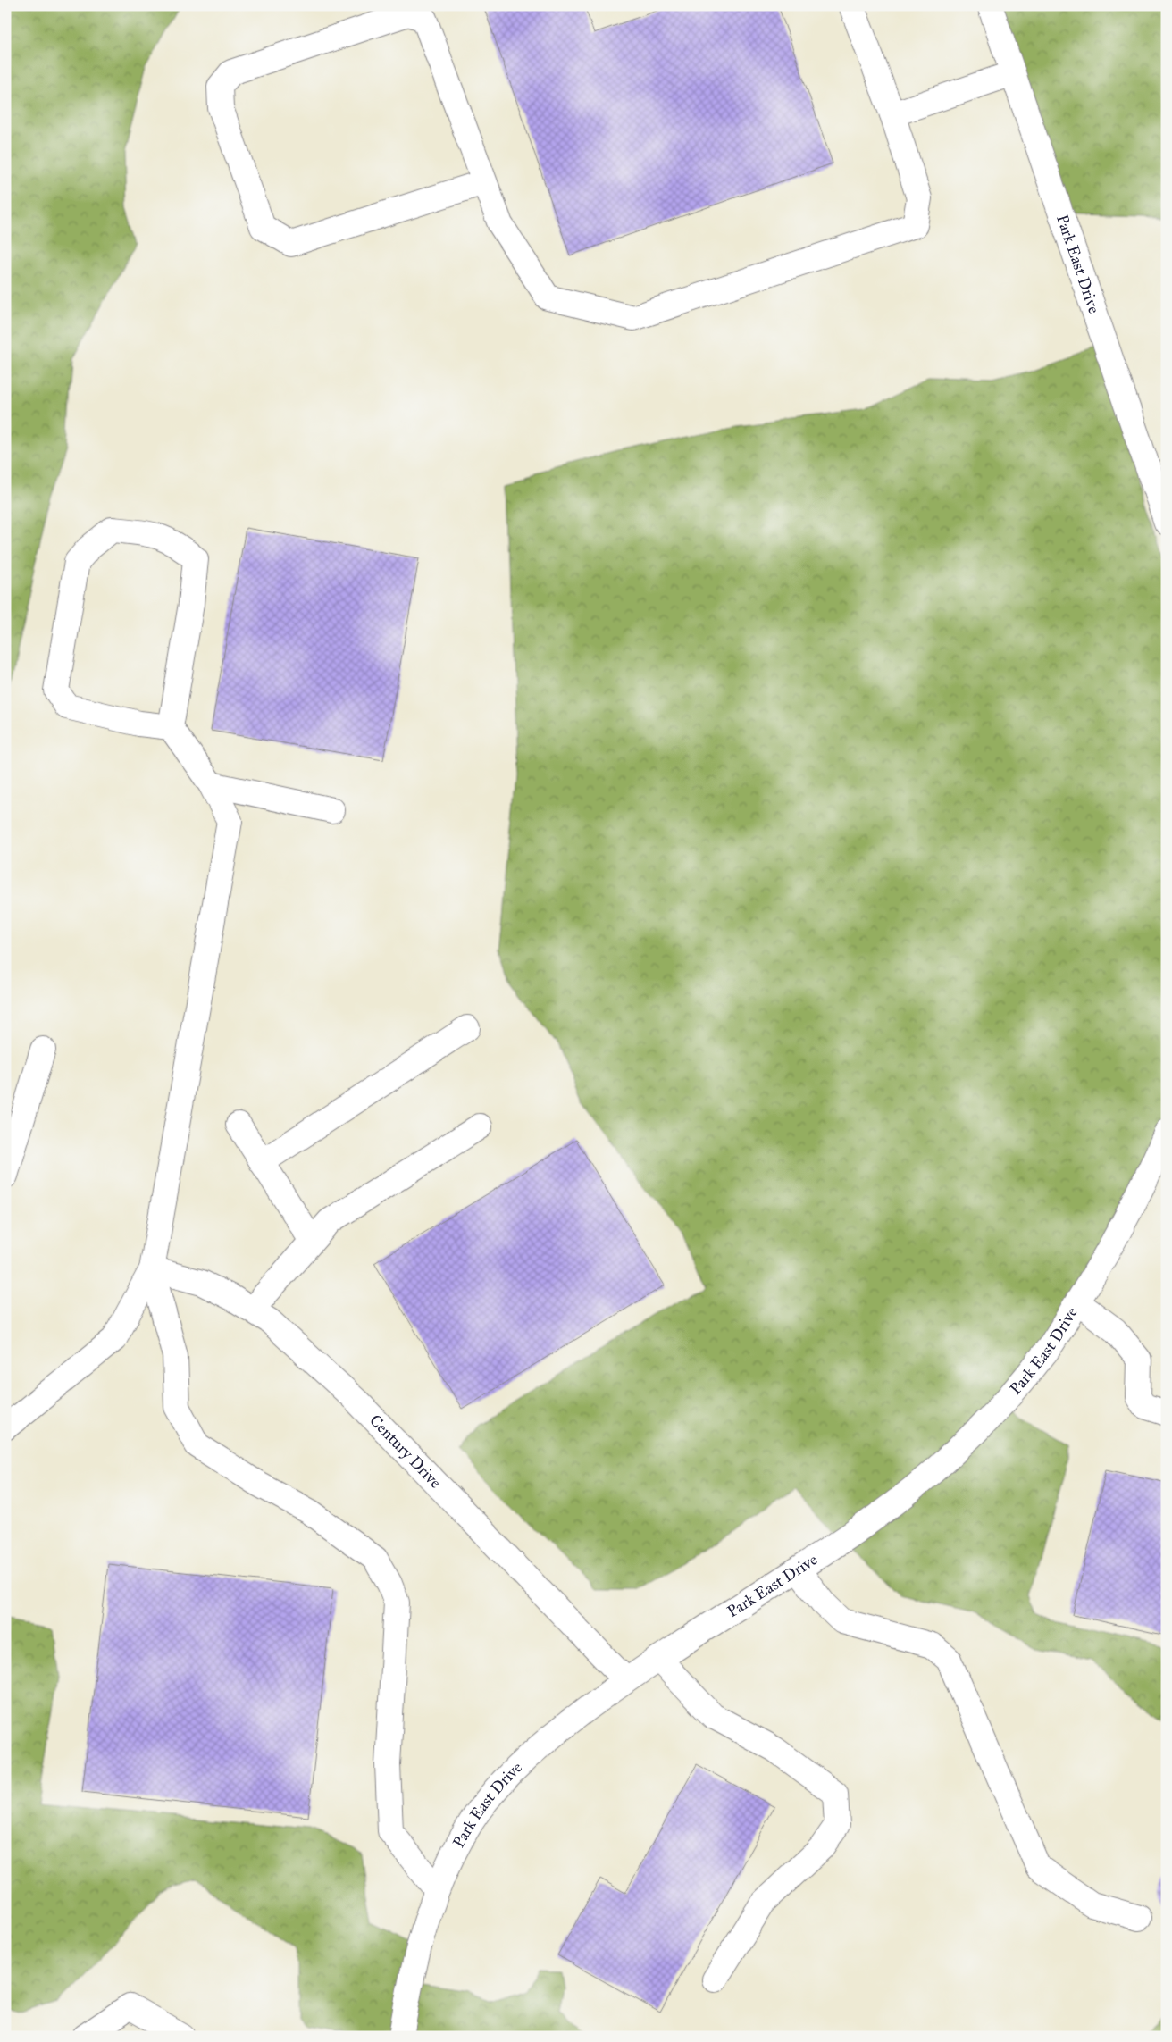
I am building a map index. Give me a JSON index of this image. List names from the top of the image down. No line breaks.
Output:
{"streets":{"street":["Park East Drive","Century Drive"]},"crossings":[["Park East Drive","Century Drive"]]}
